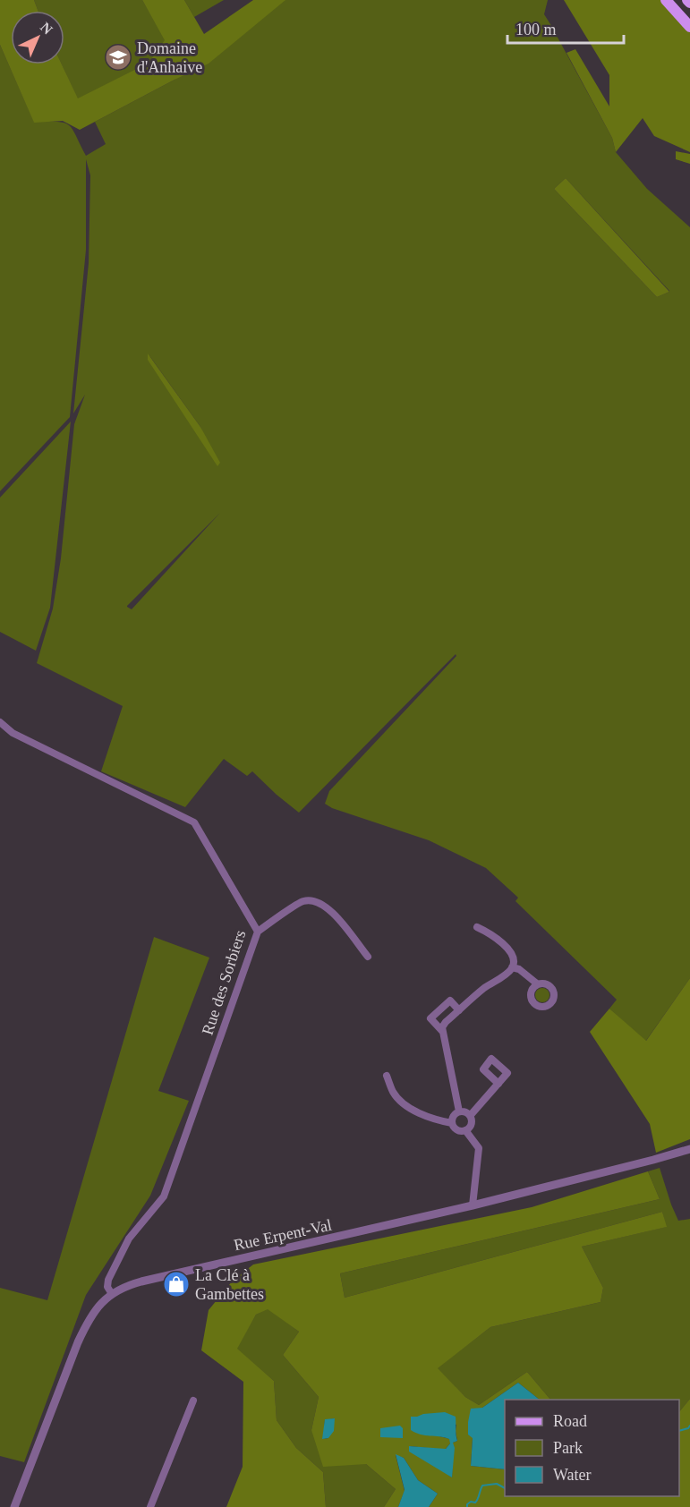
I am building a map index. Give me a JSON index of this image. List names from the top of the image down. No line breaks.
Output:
{"streets":{"street":["Rue des Sorbiers","Rue Erpent-Val"]},"crossings":[["Rue des Sorbiers","Rue Erpent-Val"]],"places":{"school or university":["Domaine d'Anhaive"],"shop":["La Clé à Gambettes"]},"legend":["Road","Park","Water"],"scale_bar":"100 m","north":"top right"}
